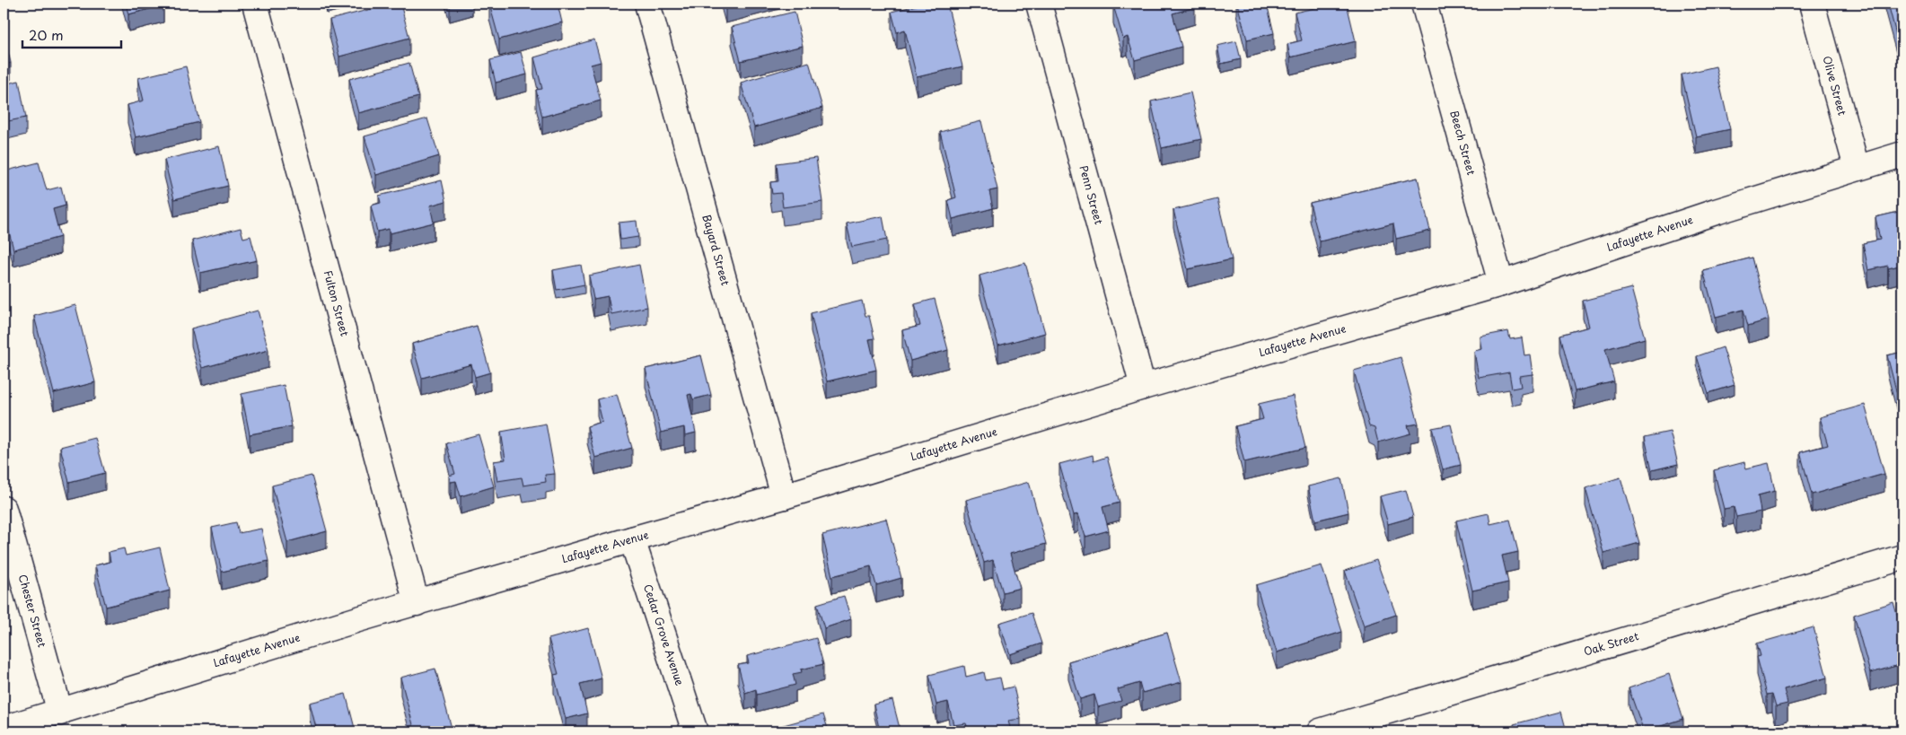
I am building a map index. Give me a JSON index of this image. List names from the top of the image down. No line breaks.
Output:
{"streets":{"street":["Olive Street","Beech Street","Penn Street","Lafayette Avenue","Bayard Street","Fulton Street","Chester Street","Cedar Grove Avenue","Oak Street"]},"crossings":[["Olive Street","Lafayette Avenue"],["Beech Street","Lafayette Avenue"],["Penn Street","Lafayette Avenue"],["Lafayette Avenue","Bayard Street"],["Lafayette Avenue","Fulton Street"],["Lafayette Avenue","Chester Street"],["Lafayette Avenue","Cedar Grove Avenue"]],"scale_bar":"20 m"}
